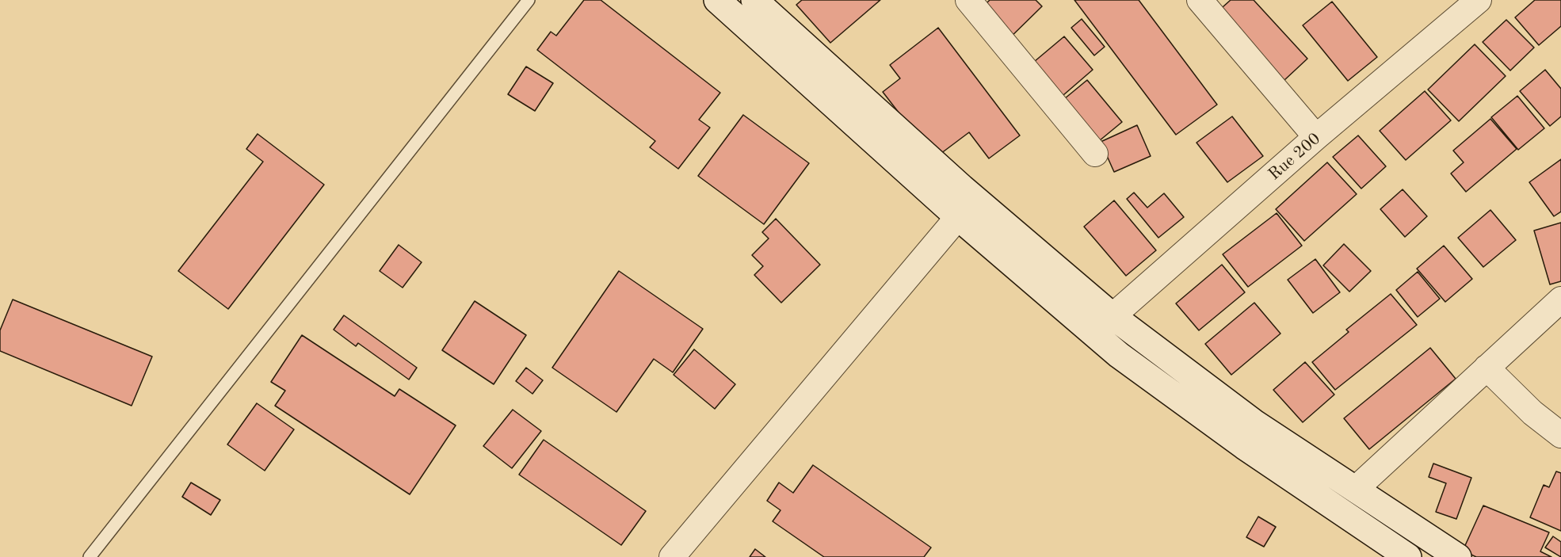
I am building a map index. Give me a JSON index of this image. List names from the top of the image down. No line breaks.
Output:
{"streets":{"street":["Rue 200"]}}
